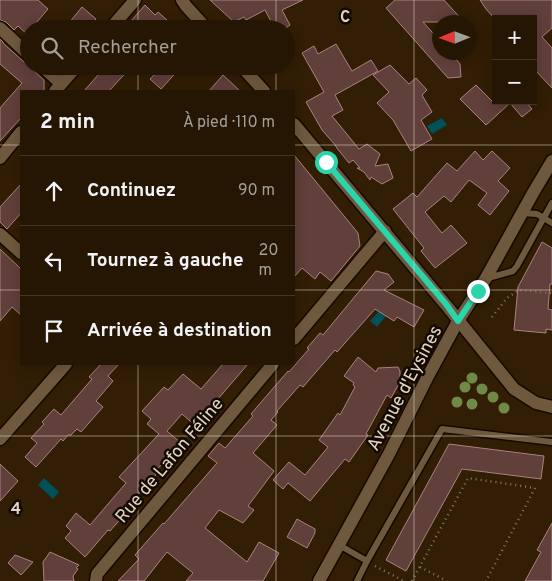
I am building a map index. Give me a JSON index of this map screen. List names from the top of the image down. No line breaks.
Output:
{"streets":{"street":["Avenue d'Eysines","Rue de Lafon Féline"]},"north":"left","page":{"map_buttons":["+","−"],"search":"Rechercher","heading":["2 min","À pied · 110 m"],"list":[["Continuez","90 m"],["Tournez à gauche","20 m"],"Arrivée à destination"]},"grid":{"columns":["C"],"rows":["4"]}}
